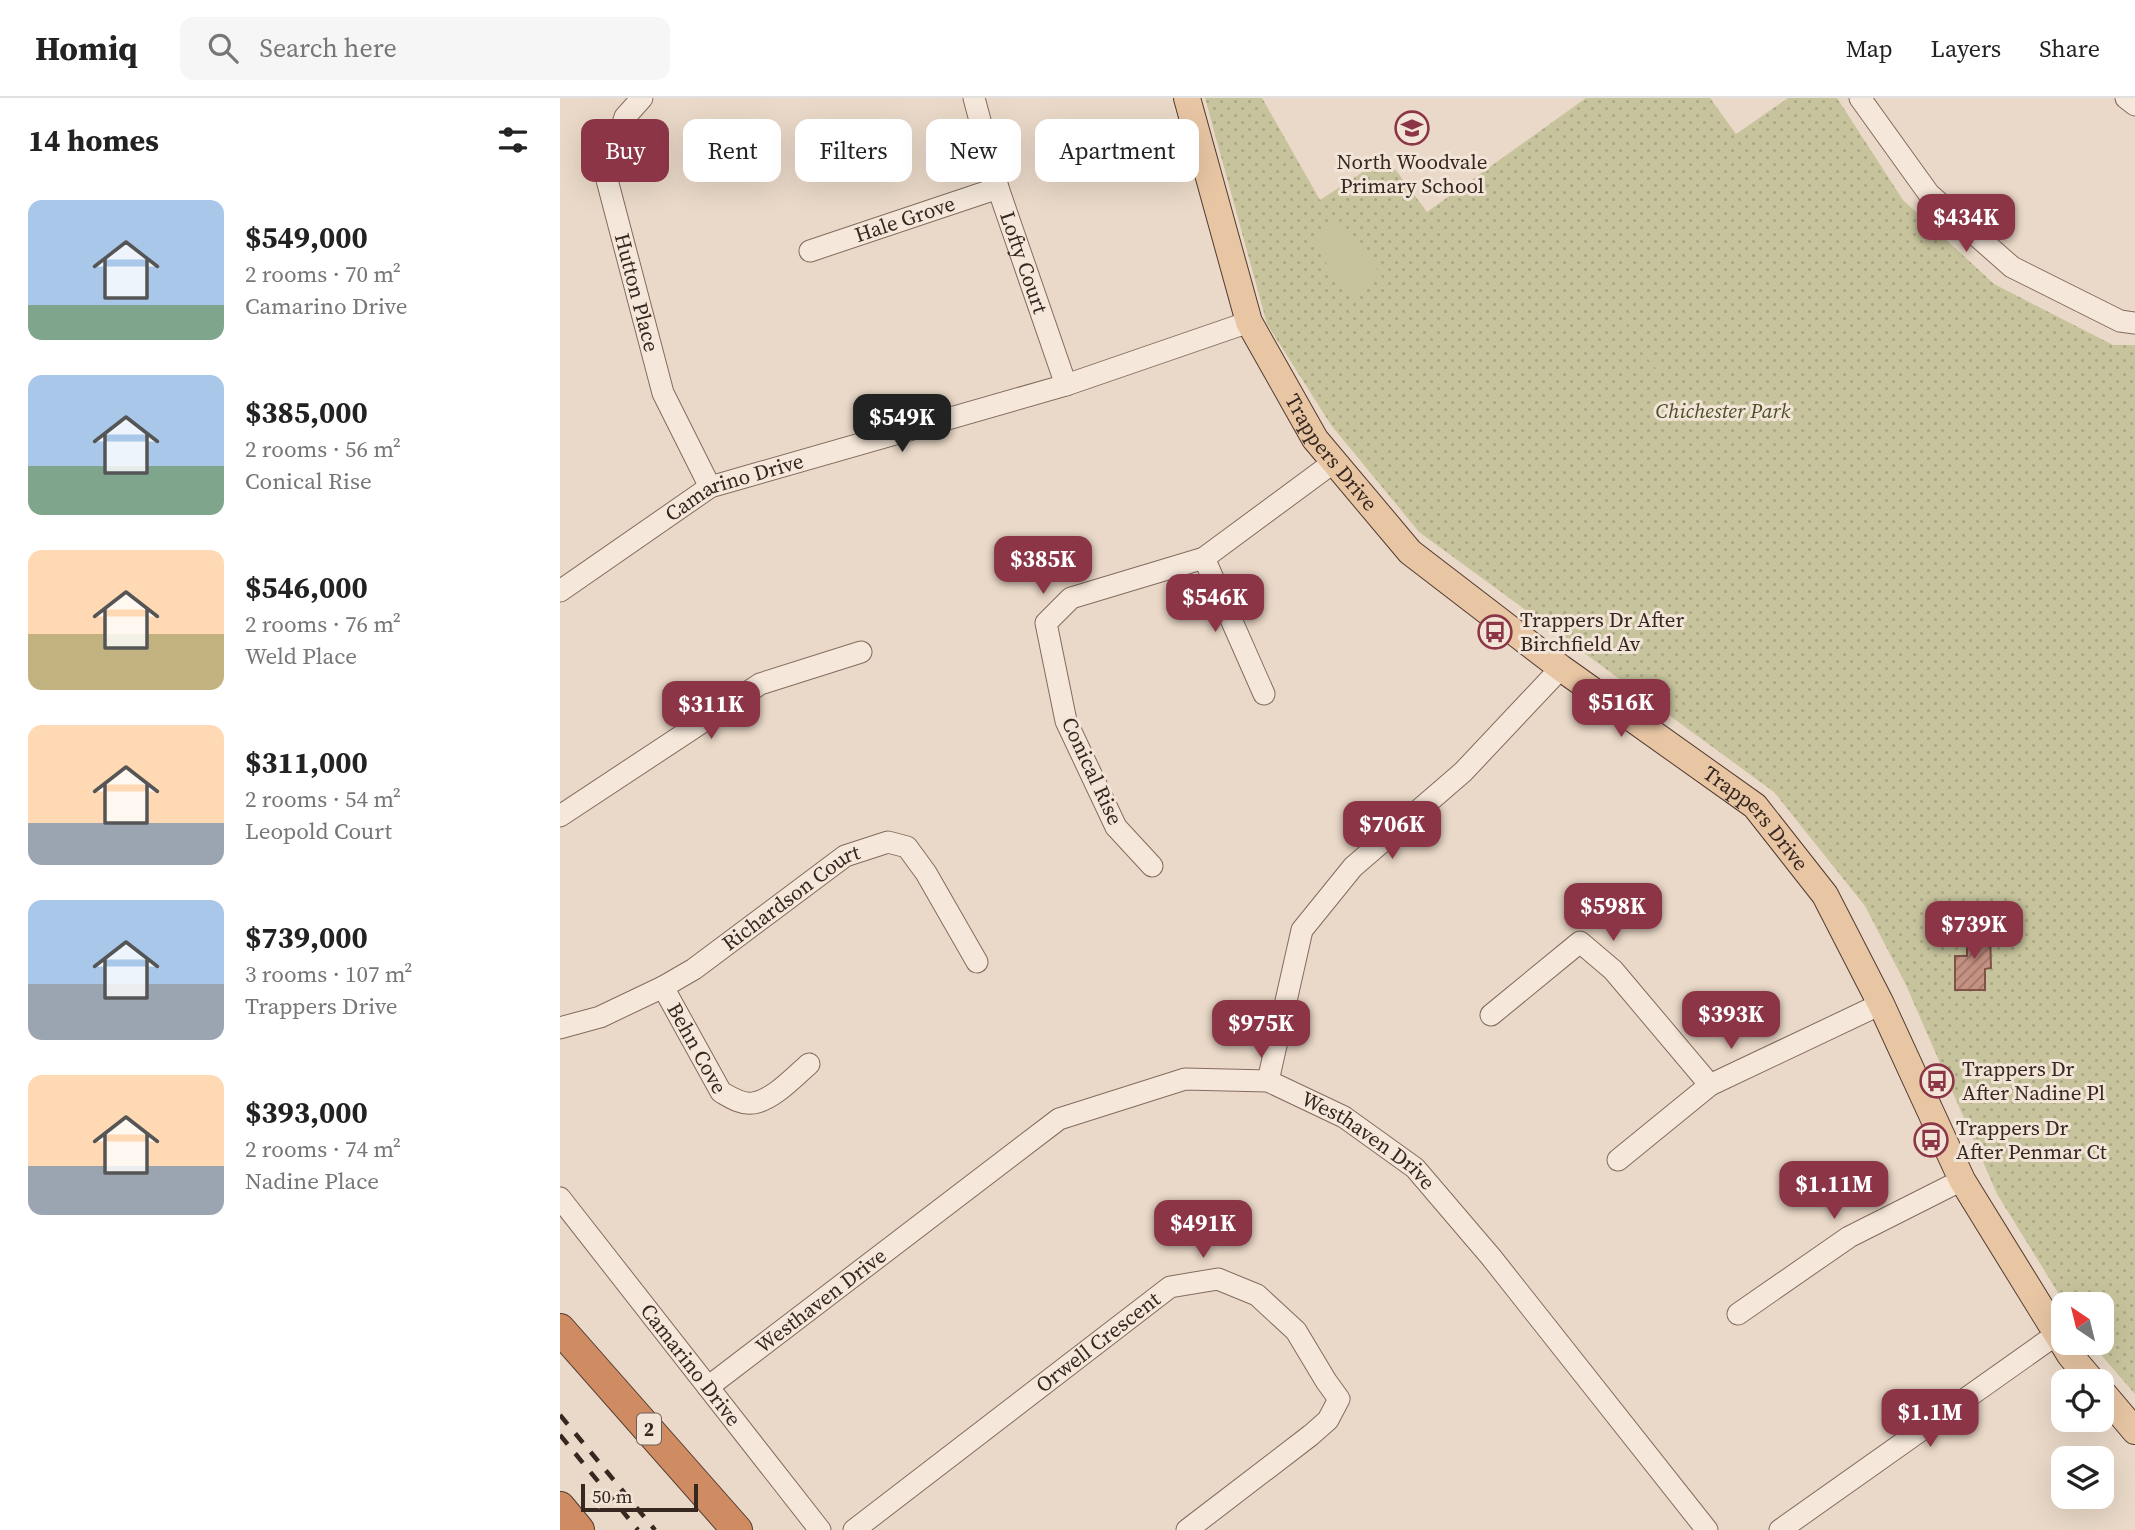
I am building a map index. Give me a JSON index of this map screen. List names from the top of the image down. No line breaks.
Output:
{"streets":{"highway":["2"],"main road":["Trappers Drive"],"street":["Hale Grove","Lofty Court","Hutton Place","Camarino Drive","Conical Rise","Richardson Court","Behn Cove","Westhaven Drive","Orwell Crescent"]},"crossings":[["Hale Grove","Lofty Court"],["Lofty Court","Camarino Drive"],["Hutton Place","Camarino Drive"],["Trappers Drive","Camarino Drive"],["Trappers Drive","Conical Rise"],["Camarino Drive","Westhaven Drive"],["Richardson Court","Behn Cove"]],"parks":["Chichester Park"],"places":{"school or university":["North Woodvale Primary School"],"bus stop":["Trappers Dr After Birchfield Av","Trappers Dr After Nadine Pl","Trappers Dr After Penmar Ct"]},"scale_bar":"50 m","north":"top left","page":{"header":"Homiq","search":"Search here","nav":["Map","Layers","Share"],"heading":"14 homes","chip":["Buy","Rent","Filters","New","Apartment"],"list":[{"name":"$549,000","note":"2 rooms · 70 m² · Camarino Drive"},{"name":"$385,000","note":"2 rooms · 56 m² · Conical Rise"},{"name":"$546,000","note":"2 rooms · 76 m² · Weld Place"},{"name":"$311,000","note":"2 rooms · 54 m² · Leopold Court"},{"name":"$739,000","note":"3 rooms · 107 m² · Trappers Drive"},{"name":"$393,000","note":"2 rooms · 74 m² · Nadine Place"}],"price":["$434K","$549K","$385K","$546K","$516K","$311K","$706K","$598K","$739K","$393K","$975K","$1.11M","$491K","$1.1M"],"scale":"50 m"}}
